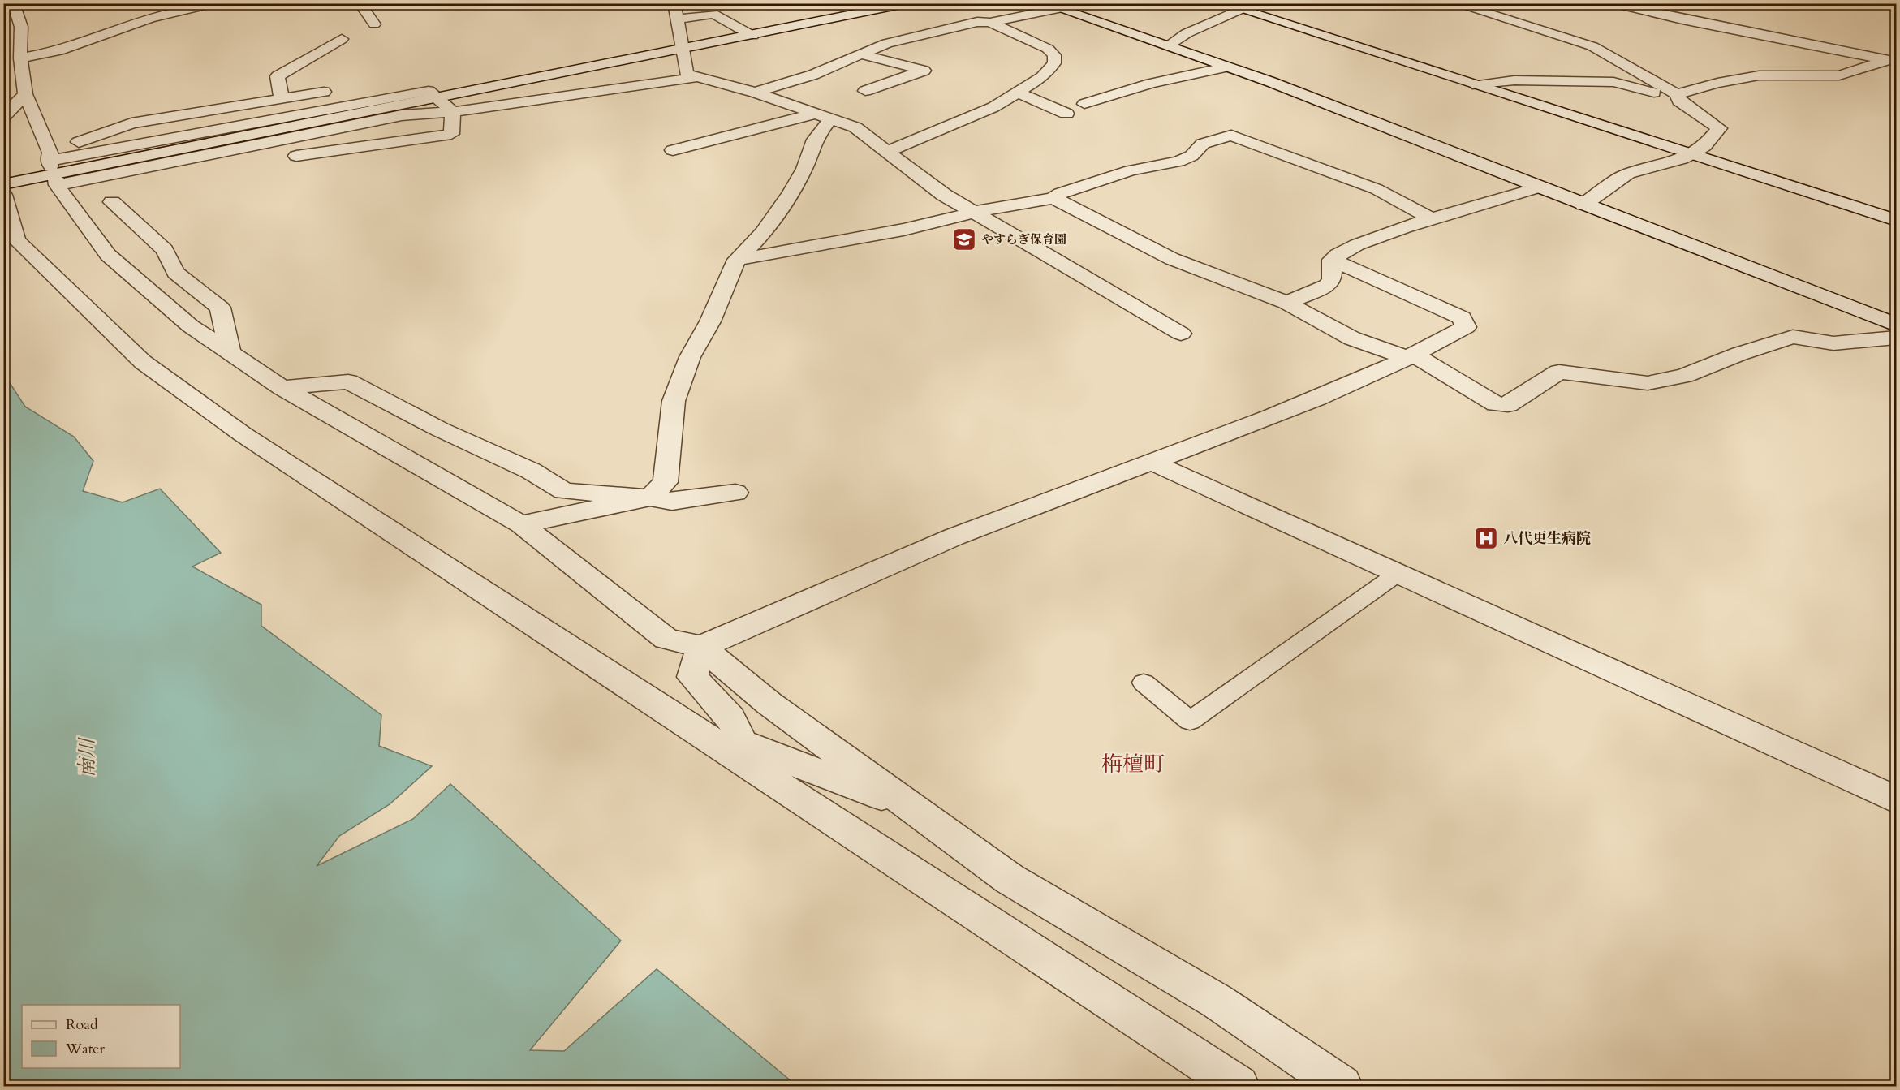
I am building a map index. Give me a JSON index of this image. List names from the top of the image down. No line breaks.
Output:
{"districts":["栴檀町"],"water":["南川"],"places":{"school or university":["やすらぎ保育園"],"hospital":["八代更生病院"]},"legend":["Road","Water"]}
